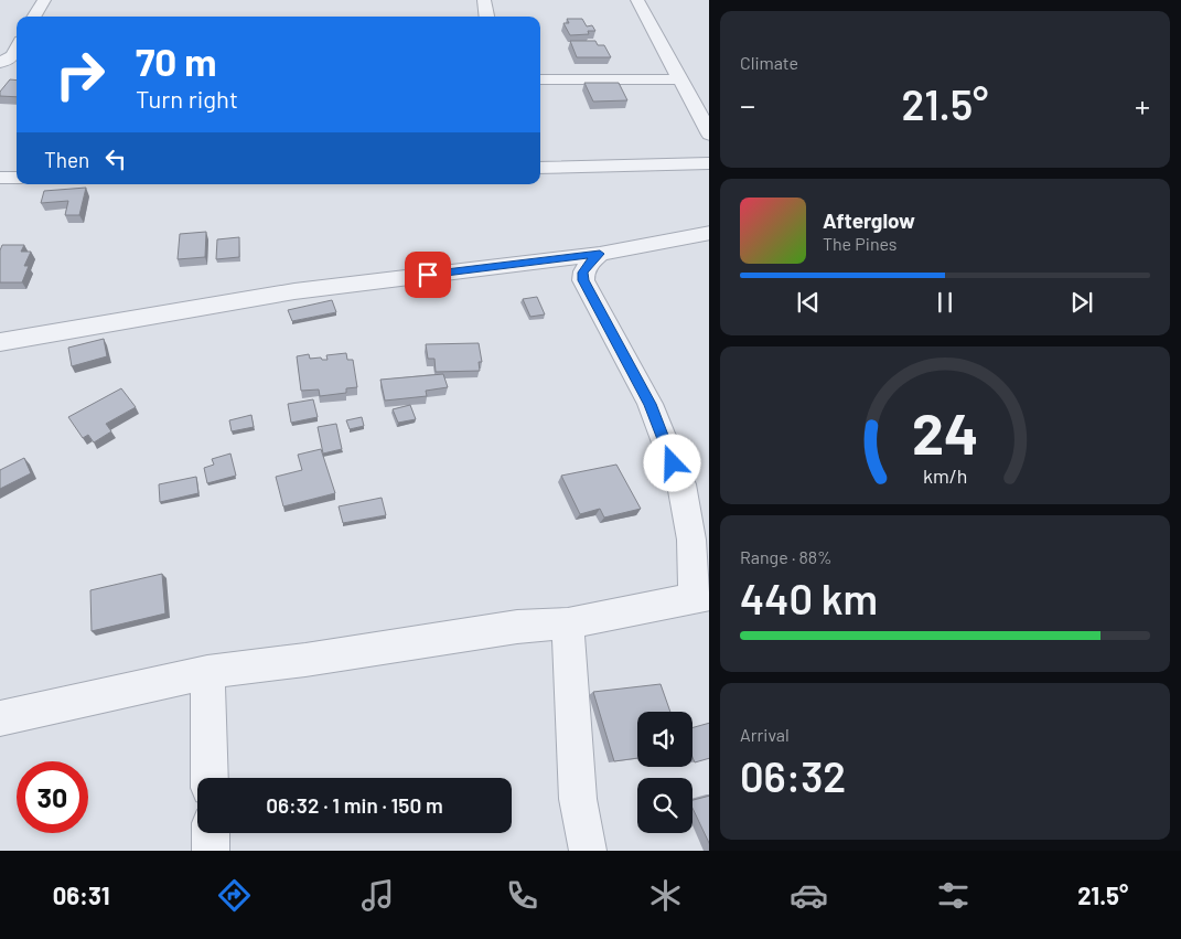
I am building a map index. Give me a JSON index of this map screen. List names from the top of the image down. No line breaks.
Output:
{"page":{"tile":["Climate",["Range · 88%","440 km"],["Arrival","06:32"]],"turn":["70 m","Turn right"],"heat":["−","21.5°","+"],"then":"Then","song":["Afterglow","The Pines"],"limit":"30","trip":"06:32 · 1 min · 150 m","tabs":["06:31","21.5°"],"gauge":["24","km/h"]}}
